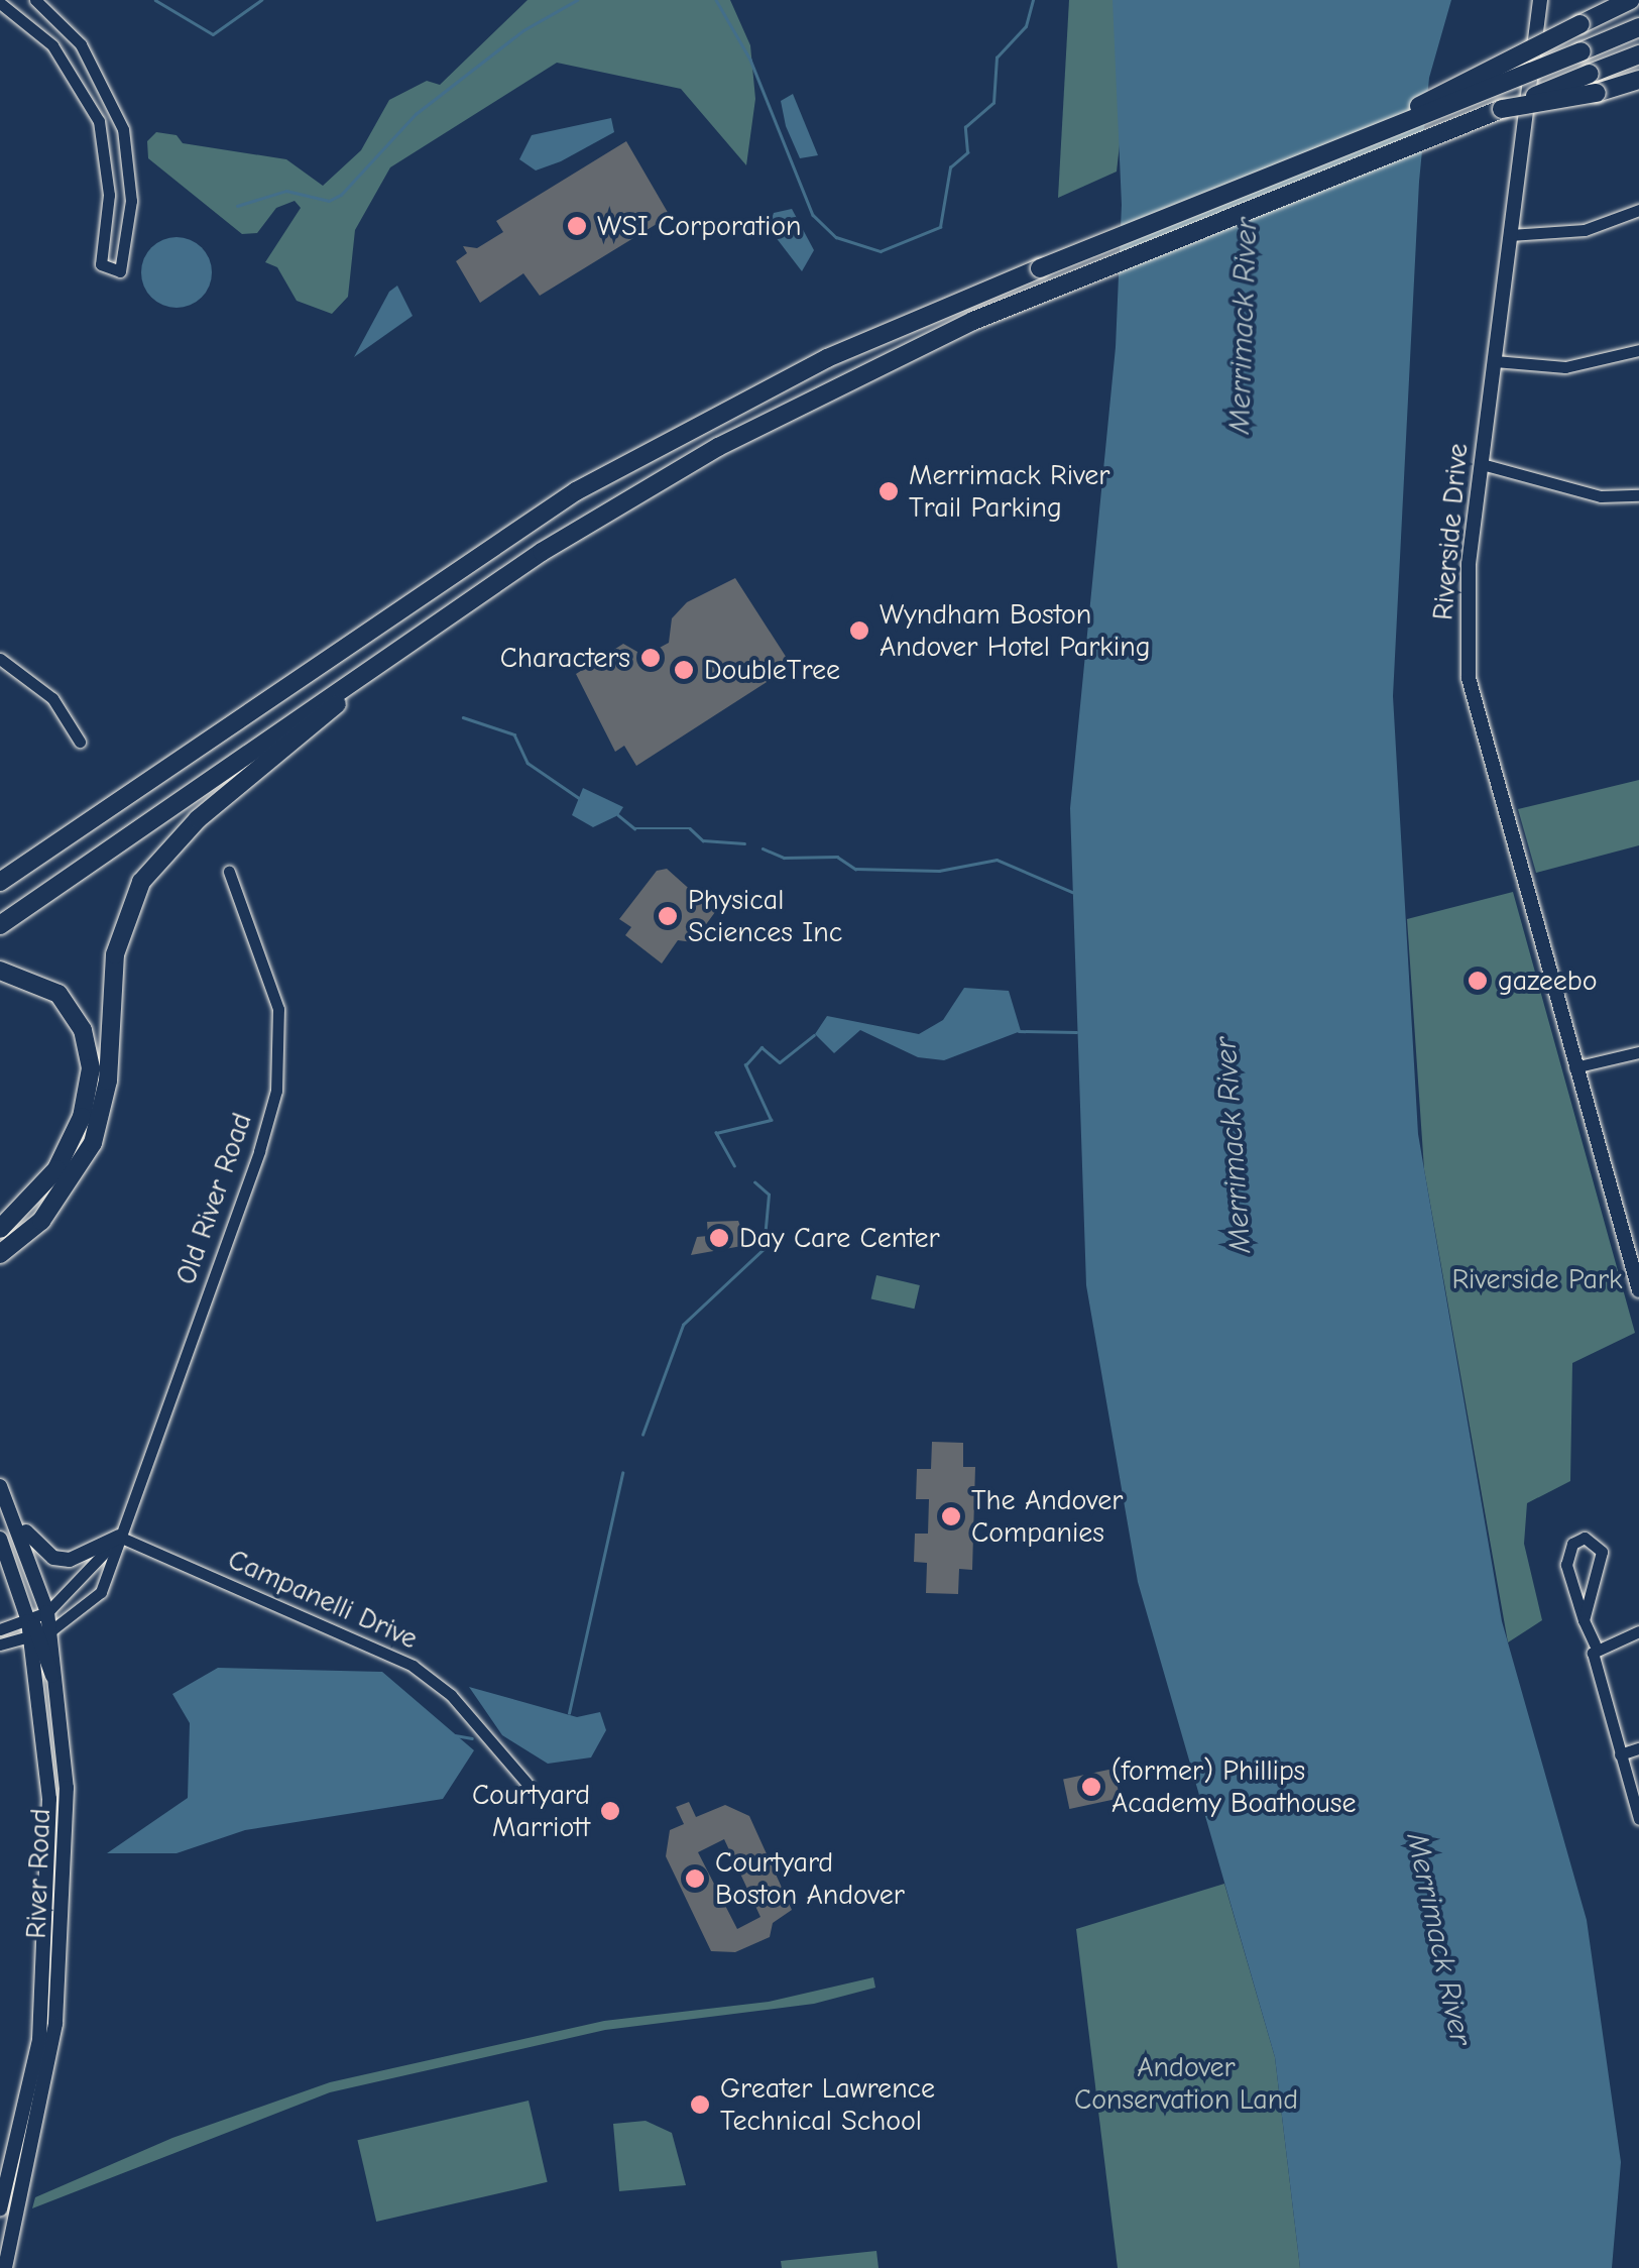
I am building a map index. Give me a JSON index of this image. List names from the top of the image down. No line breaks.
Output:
{"streets":{"main road":["Riverside Drive","River Road"],"street":["Old River Road","Campanelli Drive"]},"crossings":[["Old River Road","Campanelli Drive"],["Old River Road","River Road"]],"water":["Merrimack River"],"parks":["Riverside Park","Andover Conservation Land"],"places":["WSI Corporation","Merrimack River Trail Parking","Wyndham Boston Andover Hotel Parking","Characters","DoubleTree","Physical Sciences Inc","gazeebo","Day Care Center","The Andover Companies","(former) Phillips Academy Boathouse","Courtyard Marriott","Courtyard Boston Andover","Greater Lawrence Technical School"]}
